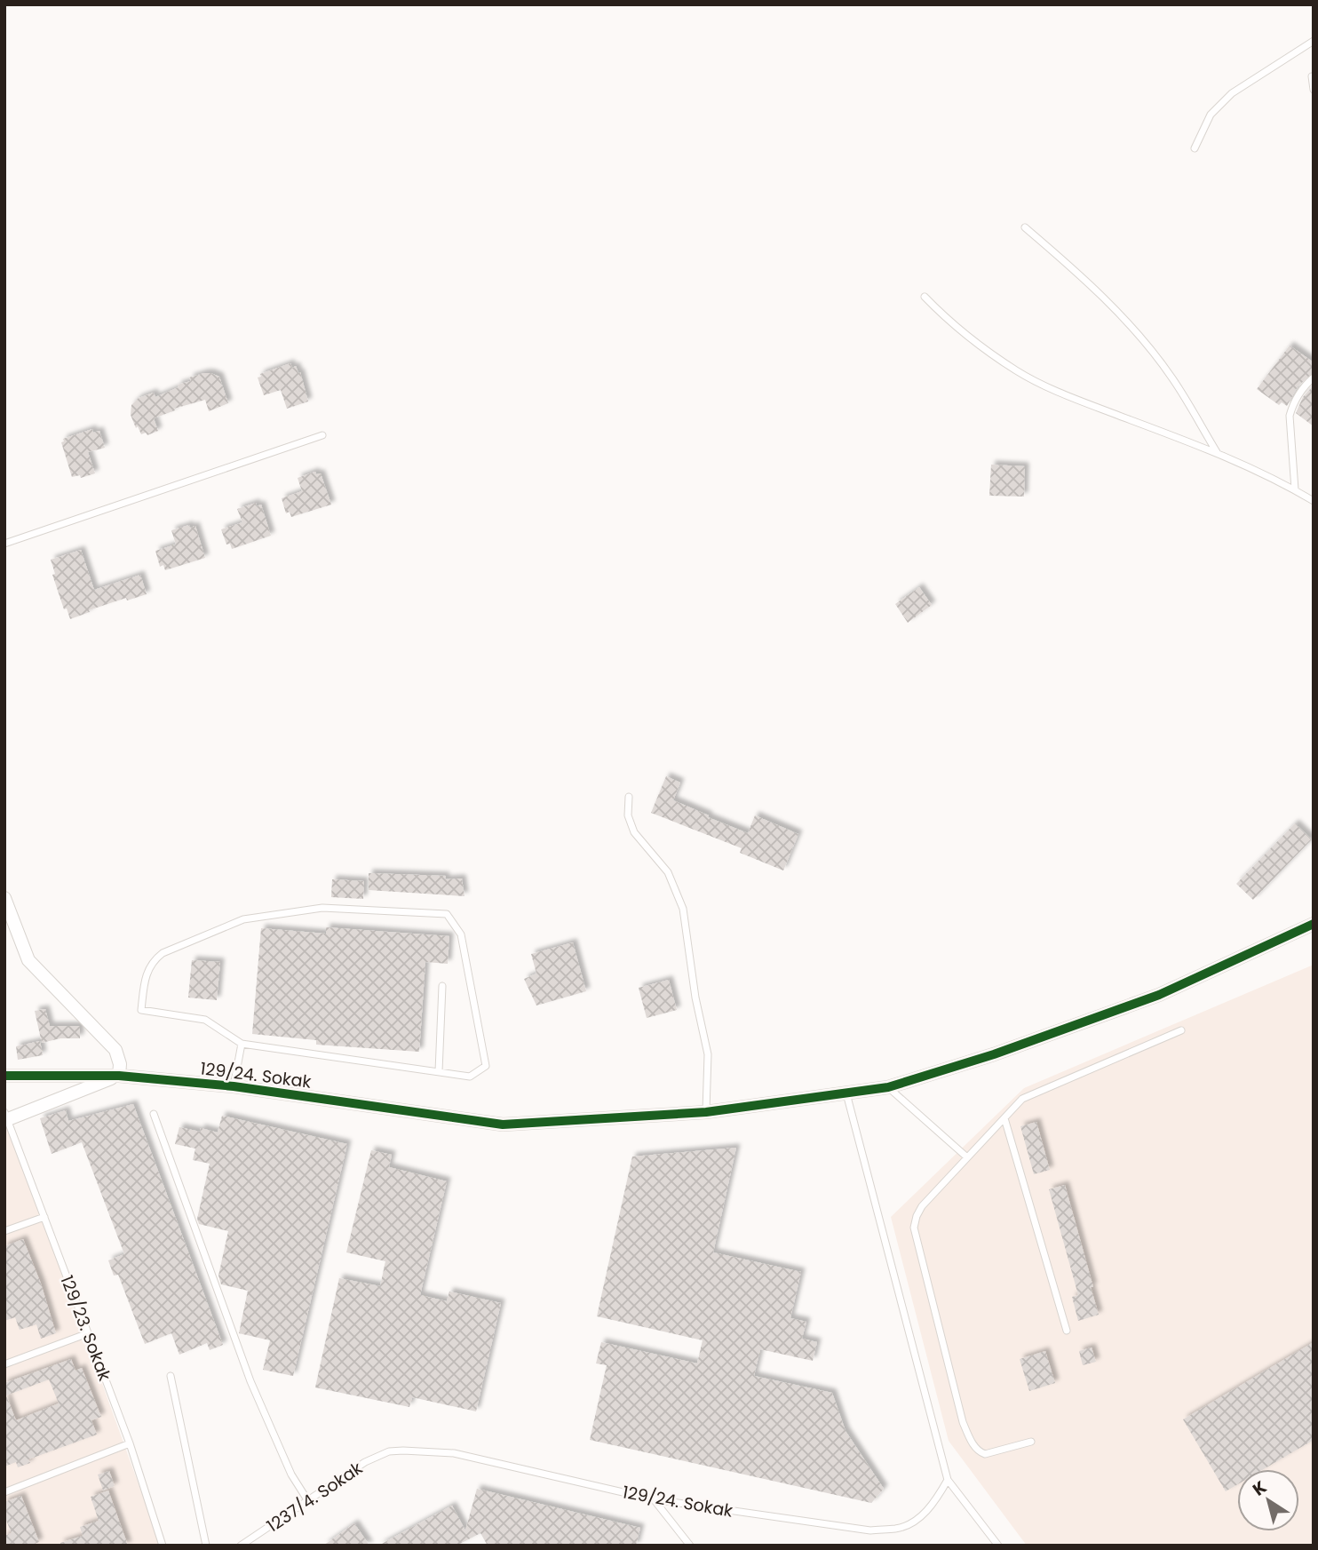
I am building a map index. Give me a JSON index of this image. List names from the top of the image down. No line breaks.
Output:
{"streets":{"street":["129/24. Sokak"],"lane":["129/23. Sokak","1237/4. Sokak"]},"crossings":[["129/24. Sokak","129/23. Sokak"],["129/24. Sokak","1237/4. Sokak"]],"north":"top left"}
